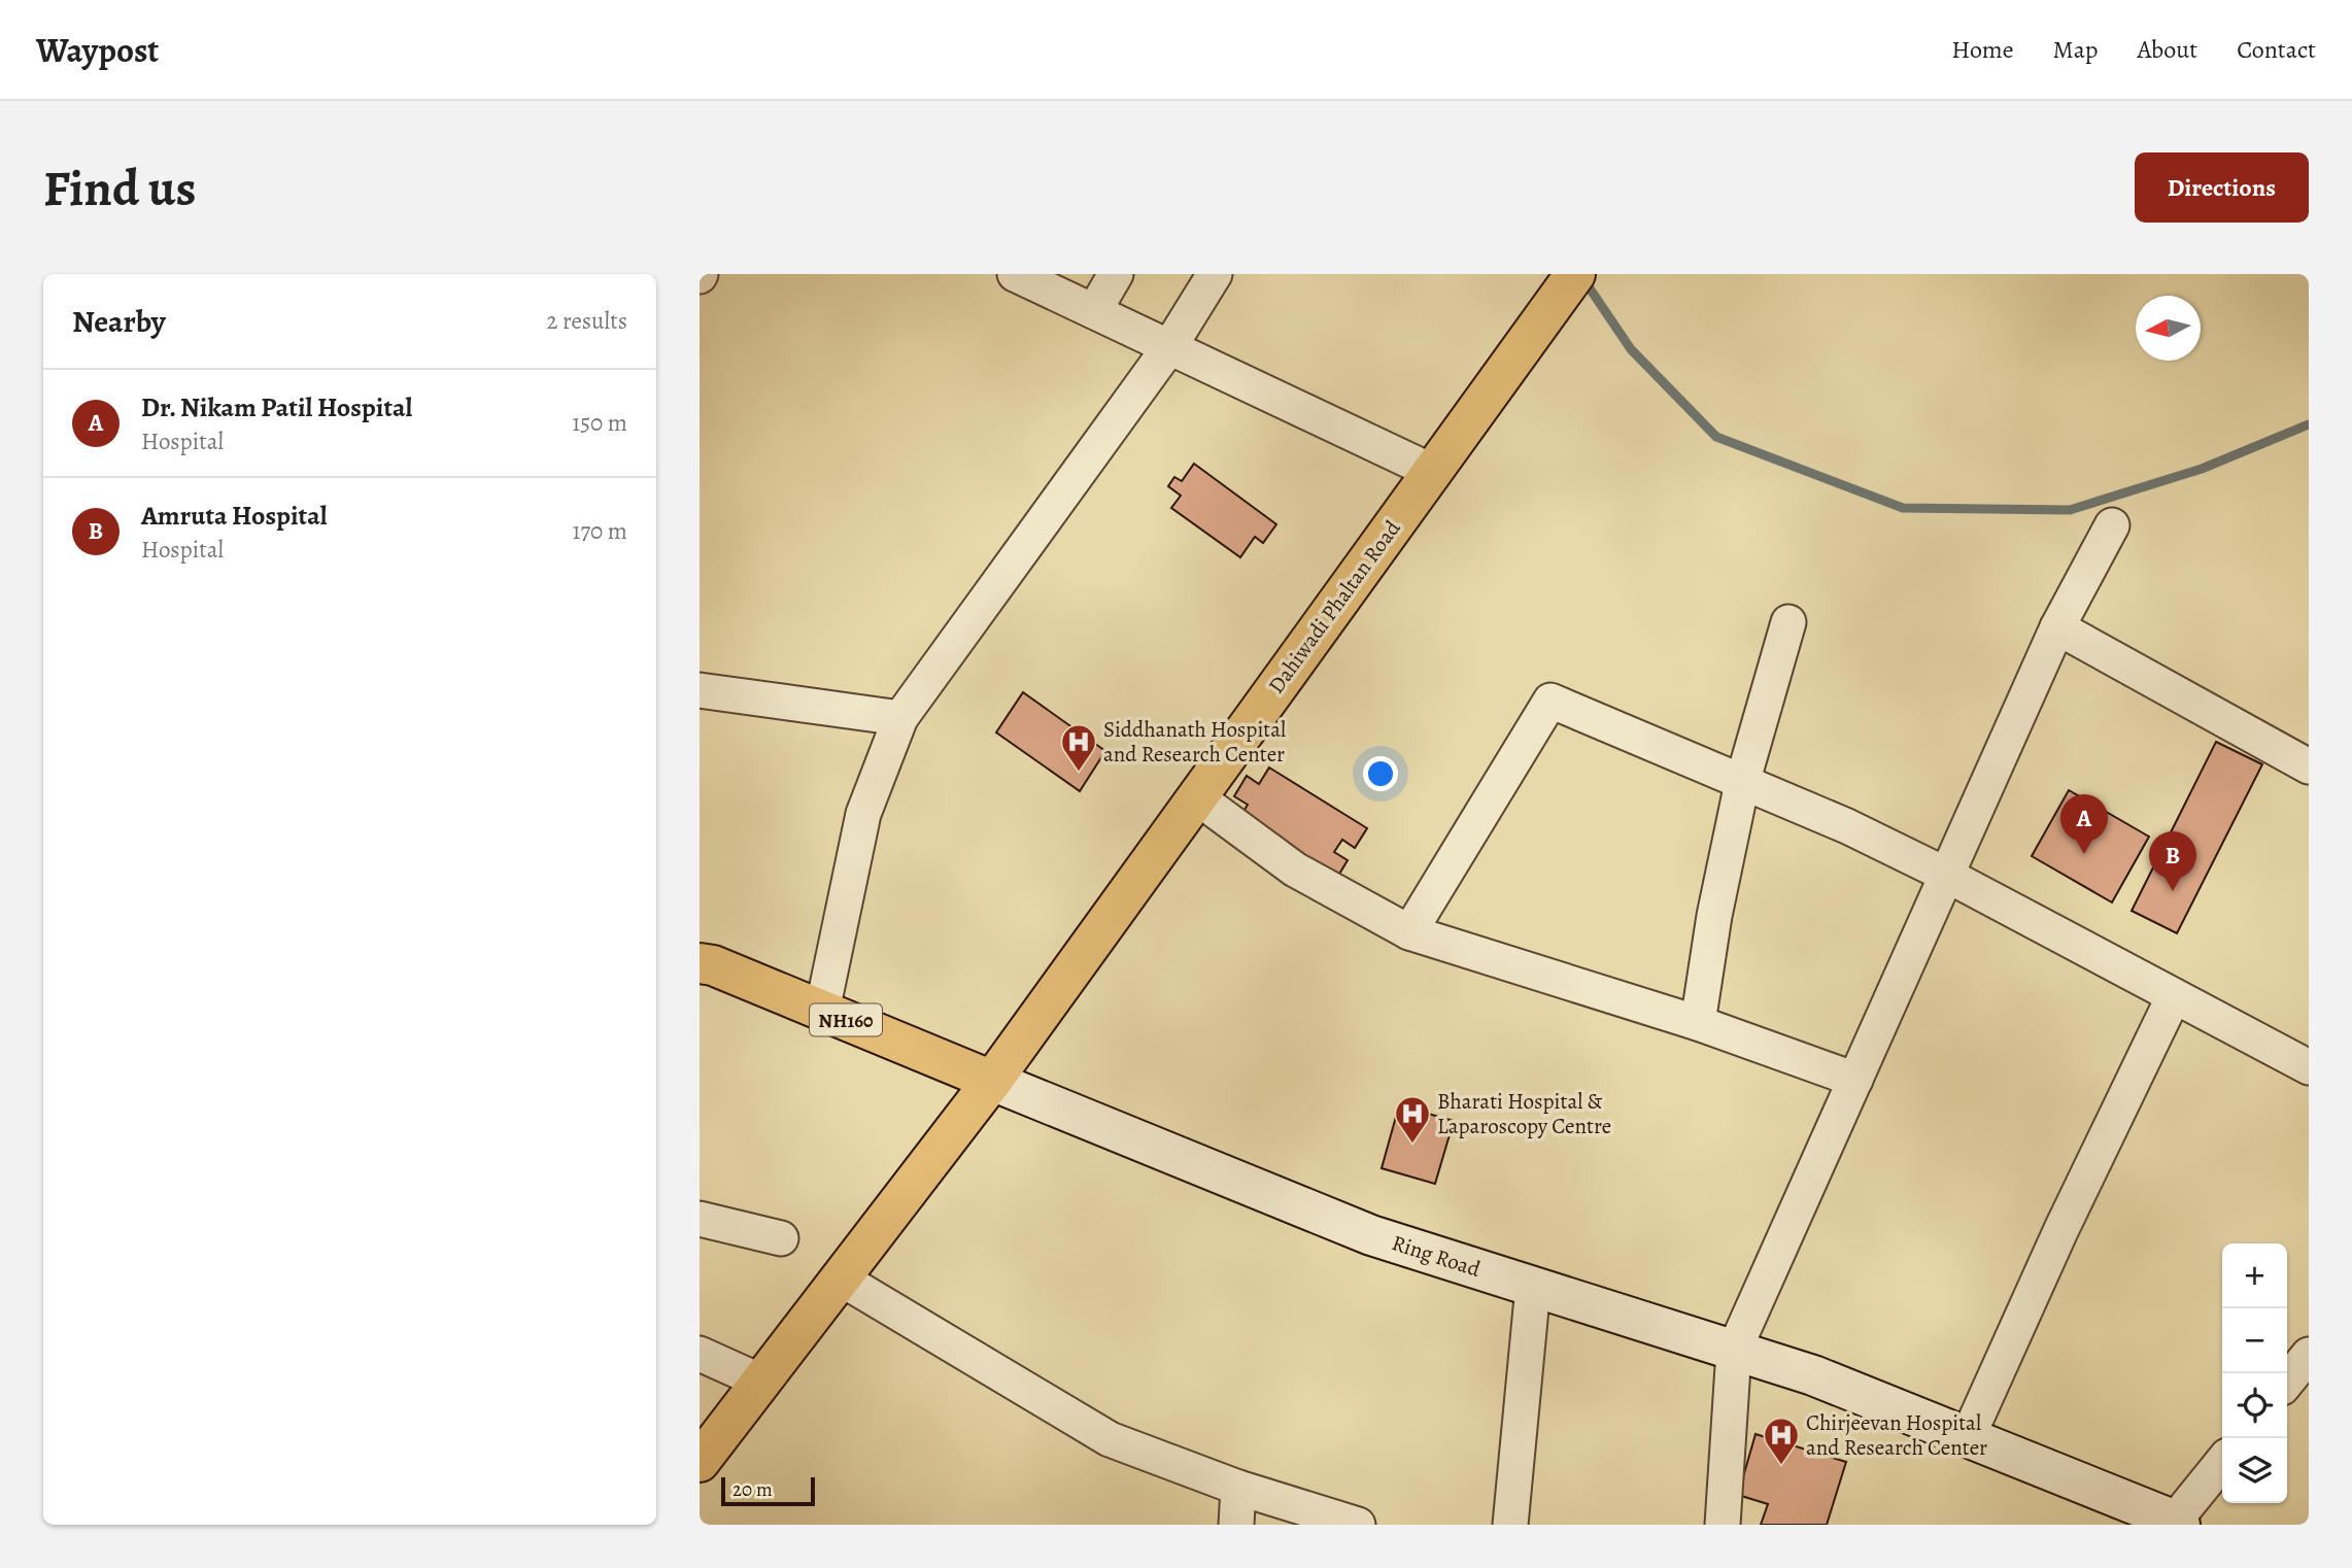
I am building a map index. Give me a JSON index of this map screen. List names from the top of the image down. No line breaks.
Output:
{"streets":{"main road":["Dahiwadi Phaltan Road","NH160","Ring Road"]},"crossings":[["Dahiwadi Phaltan Road","Ring Road"]],"places":{"hospital":["Siddhanath Hospital and Research Center","Bharati Hospital & Laparoscopy Centre","Chirjeevan Hospital and Research Center"]},"scale_bar":"20 m","north":"left","page":{"header":"Waypost","nav":["Home","Map","About","Contact"],"buttons":"Directions","title":"Find us","heading":["Nearby","2 results"],"list":[{"mark":"A","name":"Dr. Nikam Patil Hospital","note":"Hospital","value":"150 m"},{"mark":"B","name":"Amruta Hospital","note":"Hospital","value":"170 m"}],"pins":["A","B"],"map_buttons":["+","−"],"scale":"20 m"}}
